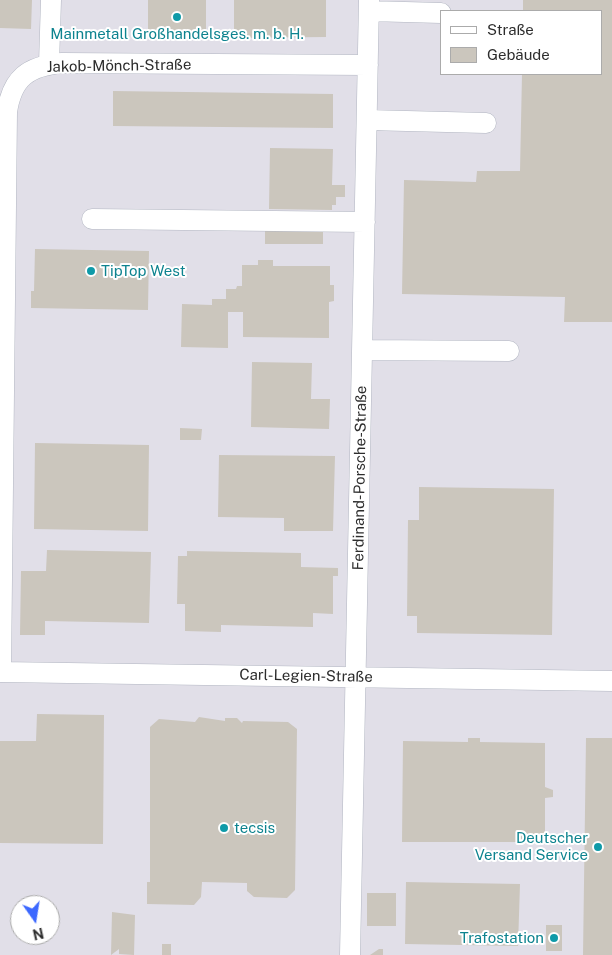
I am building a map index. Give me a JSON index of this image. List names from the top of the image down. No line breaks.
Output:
{"streets":{"street":["Jakob-Mönch-Straße","Ferdinand-Porsche-Straße","Carl-Legien-Straße"]},"crossings":[["Jakob-Mönch-Straße","Ferdinand-Porsche-Straße"],["Jakob-Mönch-Straße","Carl-Legien-Straße"],["Ferdinand-Porsche-Straße","Carl-Legien-Straße"]],"places":["Mainmetall Großhandelsges. m. b. H.","TipTop West","tecsis","Deutscher Versand Service","Trafostation"],"legend":["Straße","Gebäude"],"north":"bottom"}
